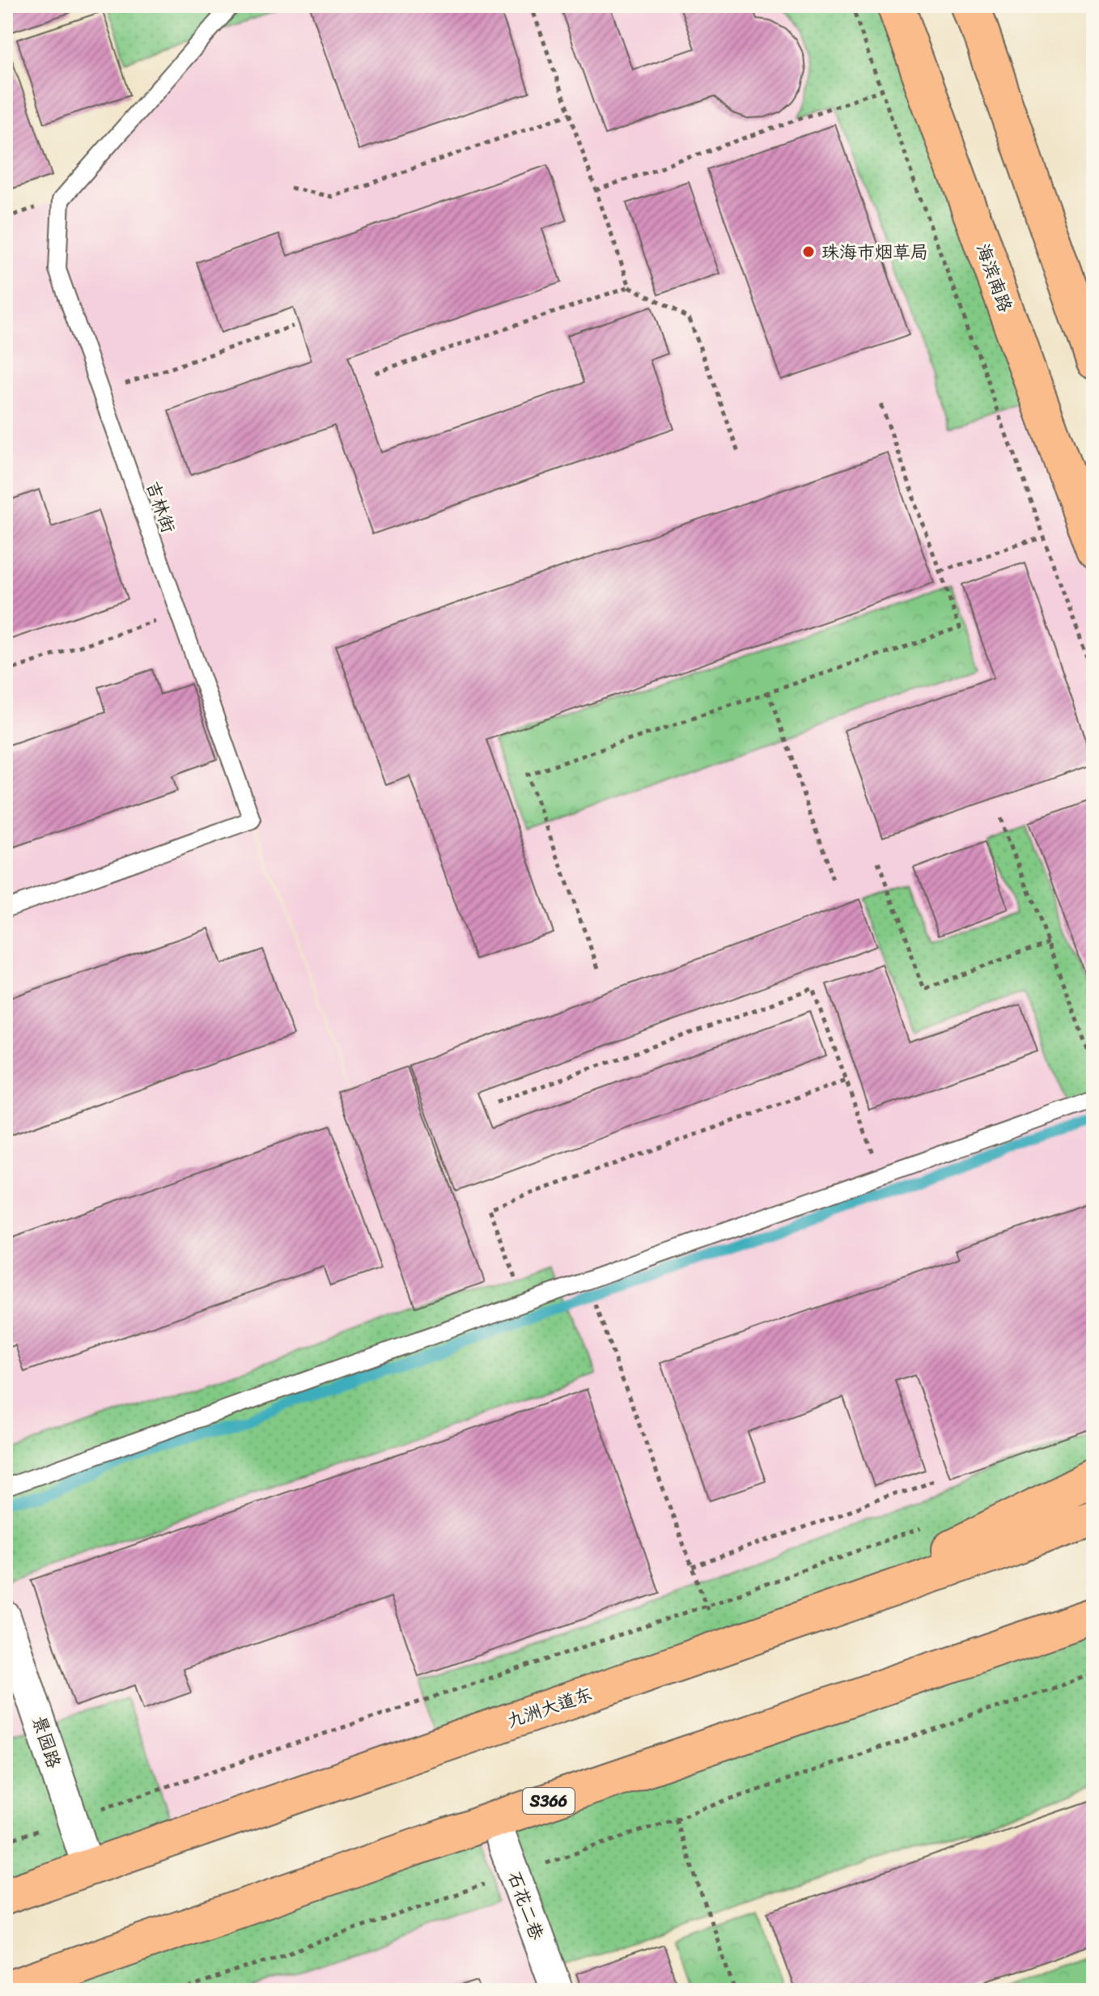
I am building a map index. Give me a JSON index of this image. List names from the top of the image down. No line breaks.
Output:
{"streets":{"main road":["海滨南路","九洲大道东","S366"],"street":["景园路","石花二巷"],"lane":["吉林街"]},"crossings":[["九洲大道东","景园路"],["S366","石花二巷"]],"places":["珠海市烟草局"]}
